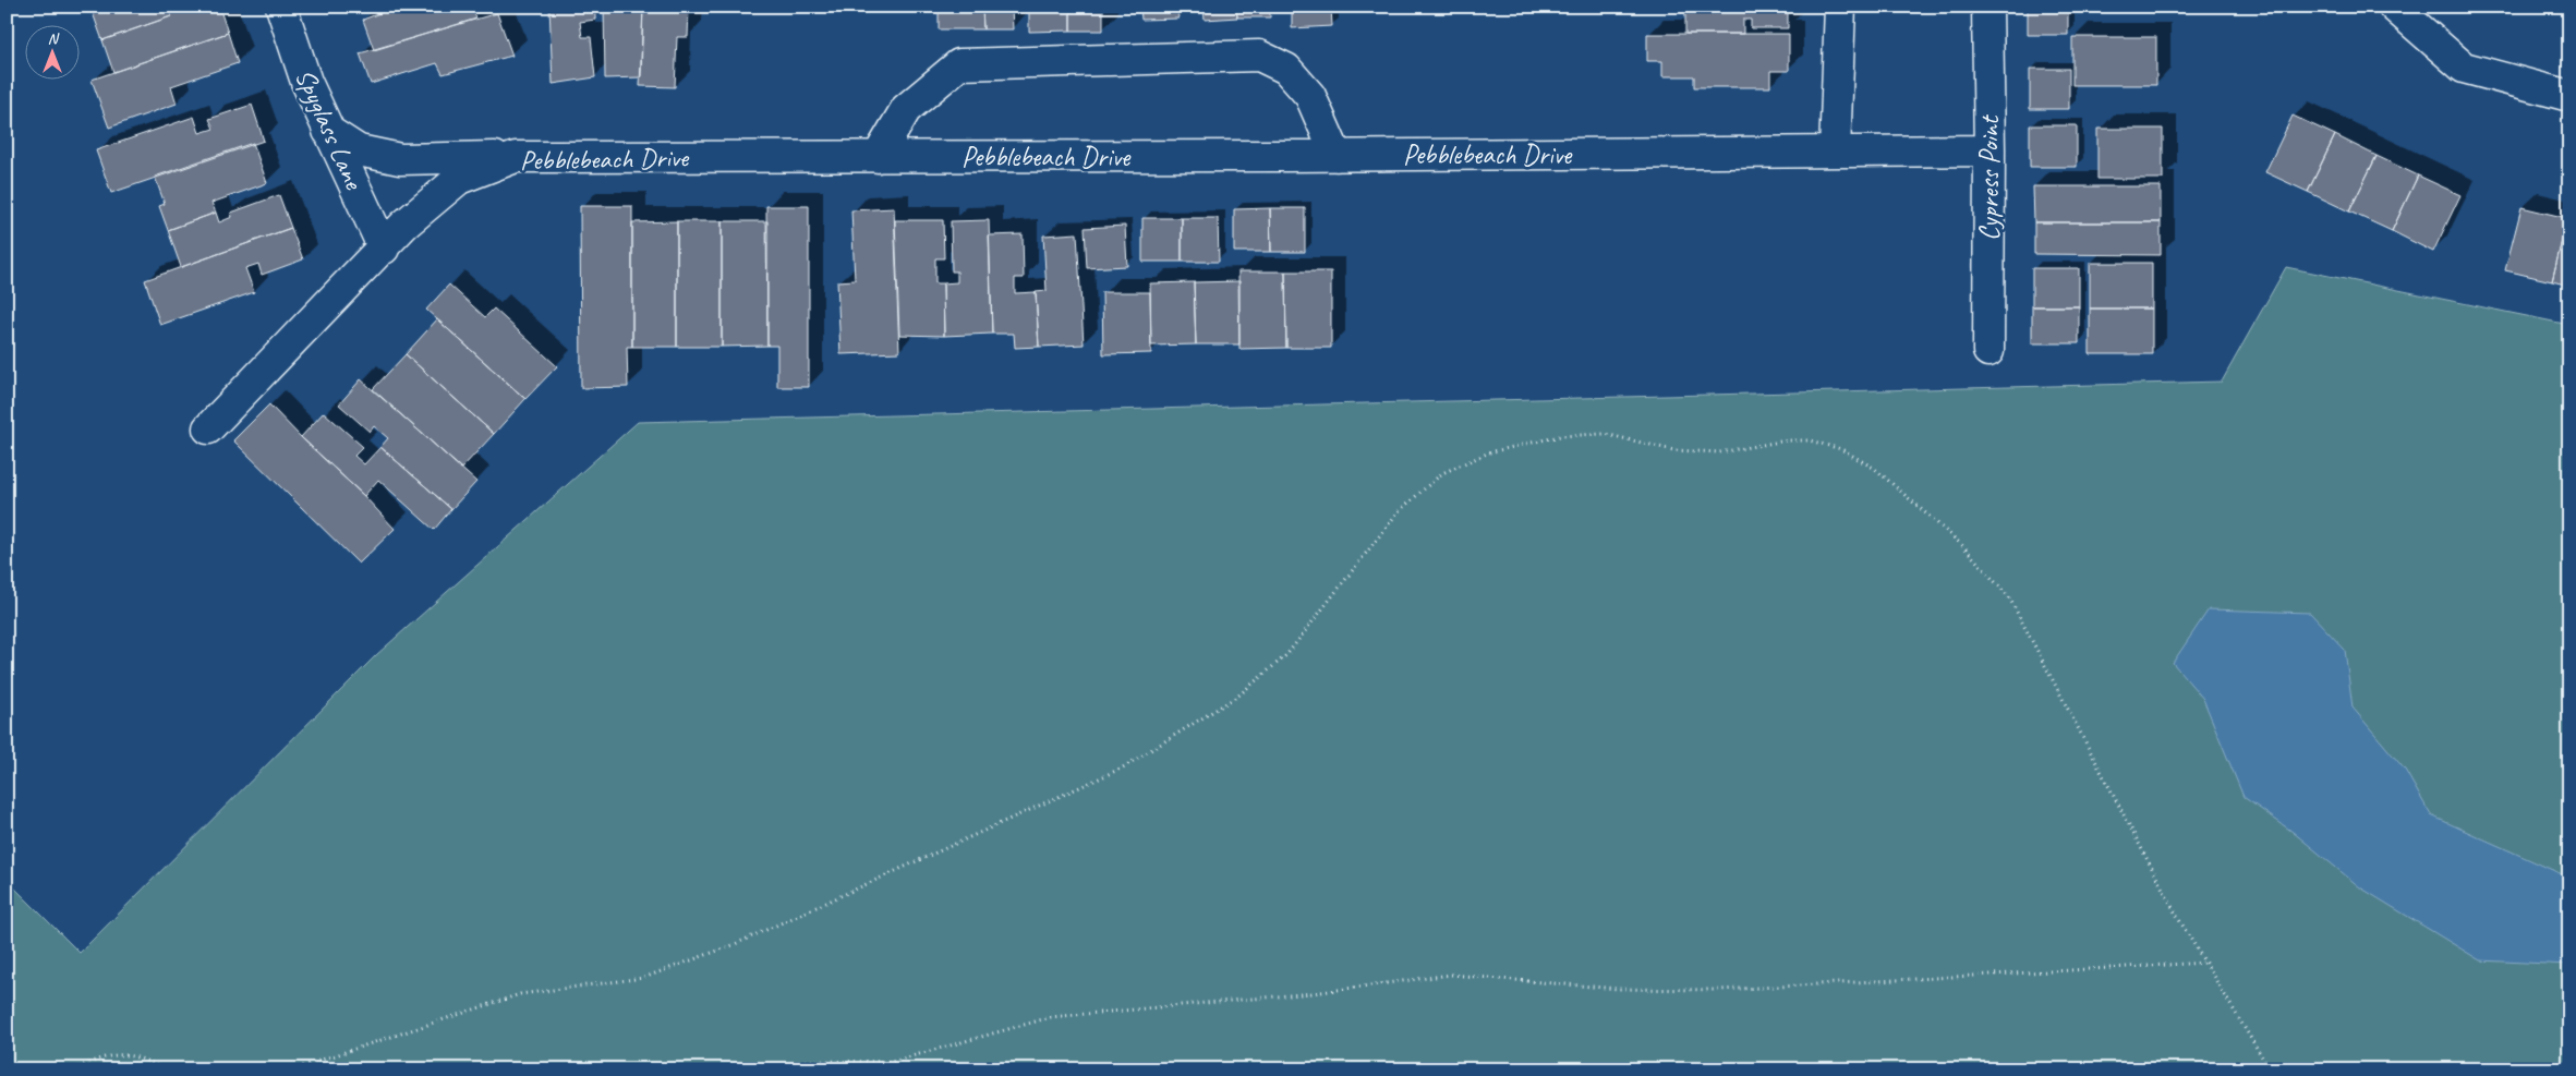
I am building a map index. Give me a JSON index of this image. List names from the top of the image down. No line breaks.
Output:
{"streets":{"street":["Spyglass Lane","Pebblebeach Drive","Cypress Point"]},"crossings":[["Spyglass Lane","Pebblebeach Drive"],["Pebblebeach Drive","Cypress Point"]],"north":"top"}
